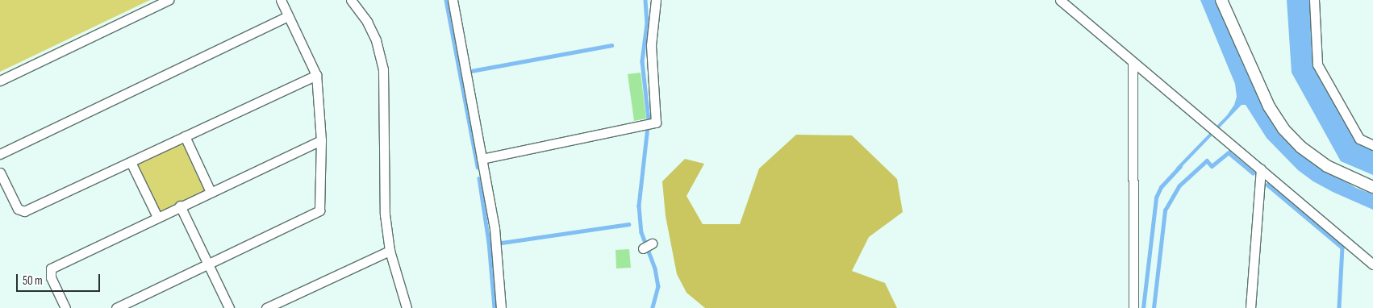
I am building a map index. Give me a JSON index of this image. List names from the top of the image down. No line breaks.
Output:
{"scale_bar":"50 m"}
